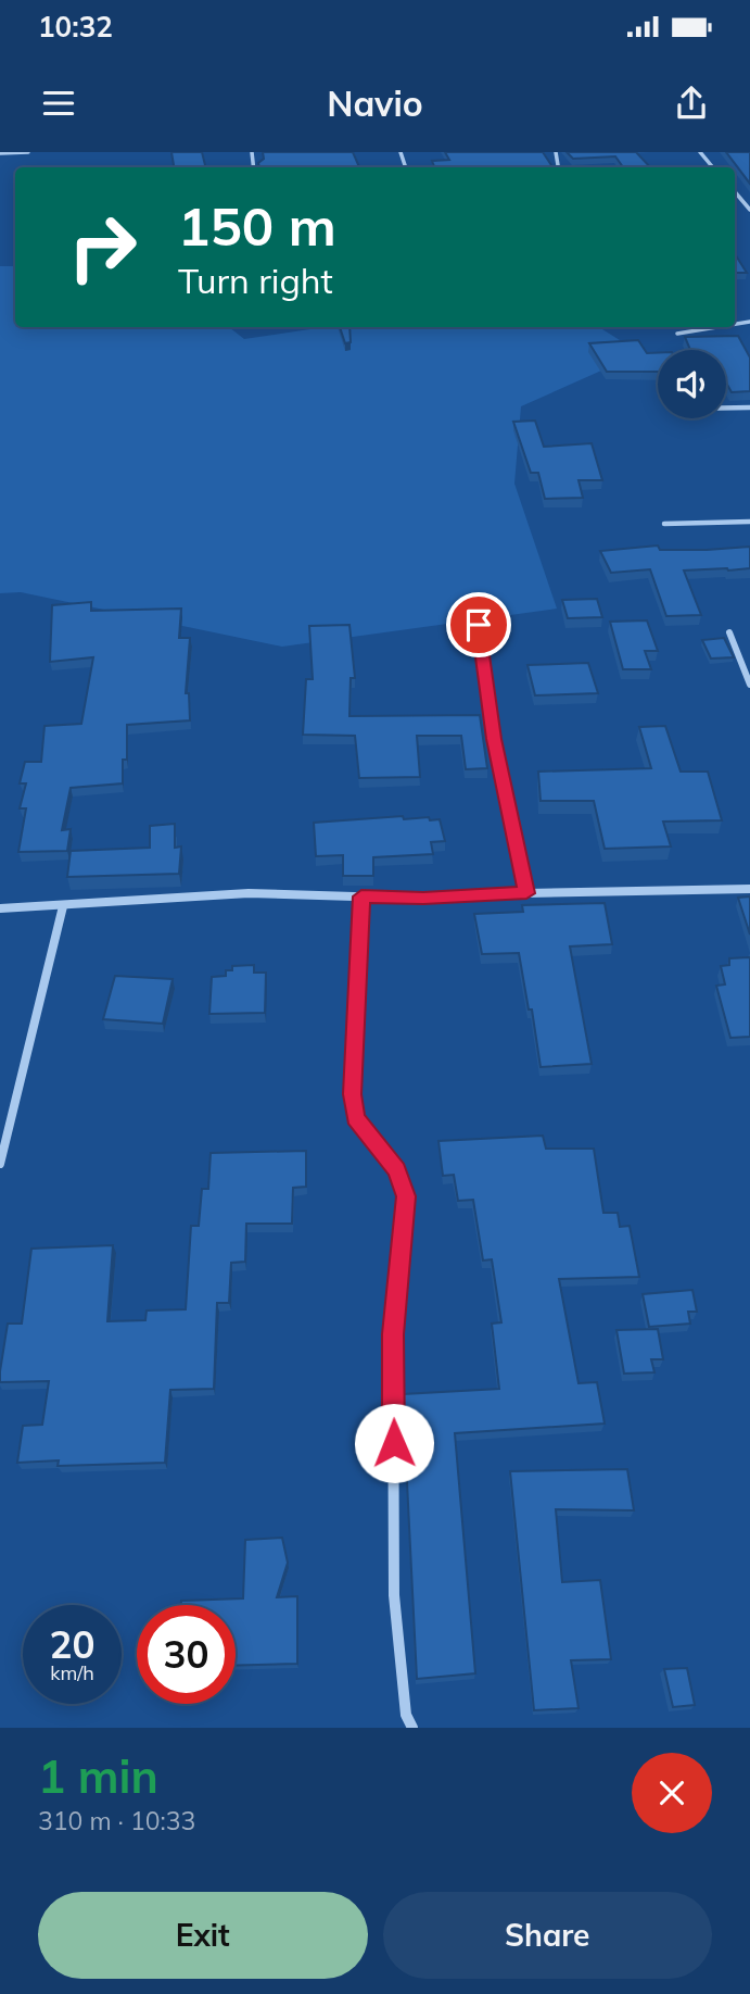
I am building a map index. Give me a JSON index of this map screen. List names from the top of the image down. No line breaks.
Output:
{"page":{"status":"10:32","header":"Navio","turn":["150 m","Turn right"],"speed":"20 km/h","limit":"30","heading":["1 min","310 m · 10:33"],"buttons":["Exit","Share"]}}
